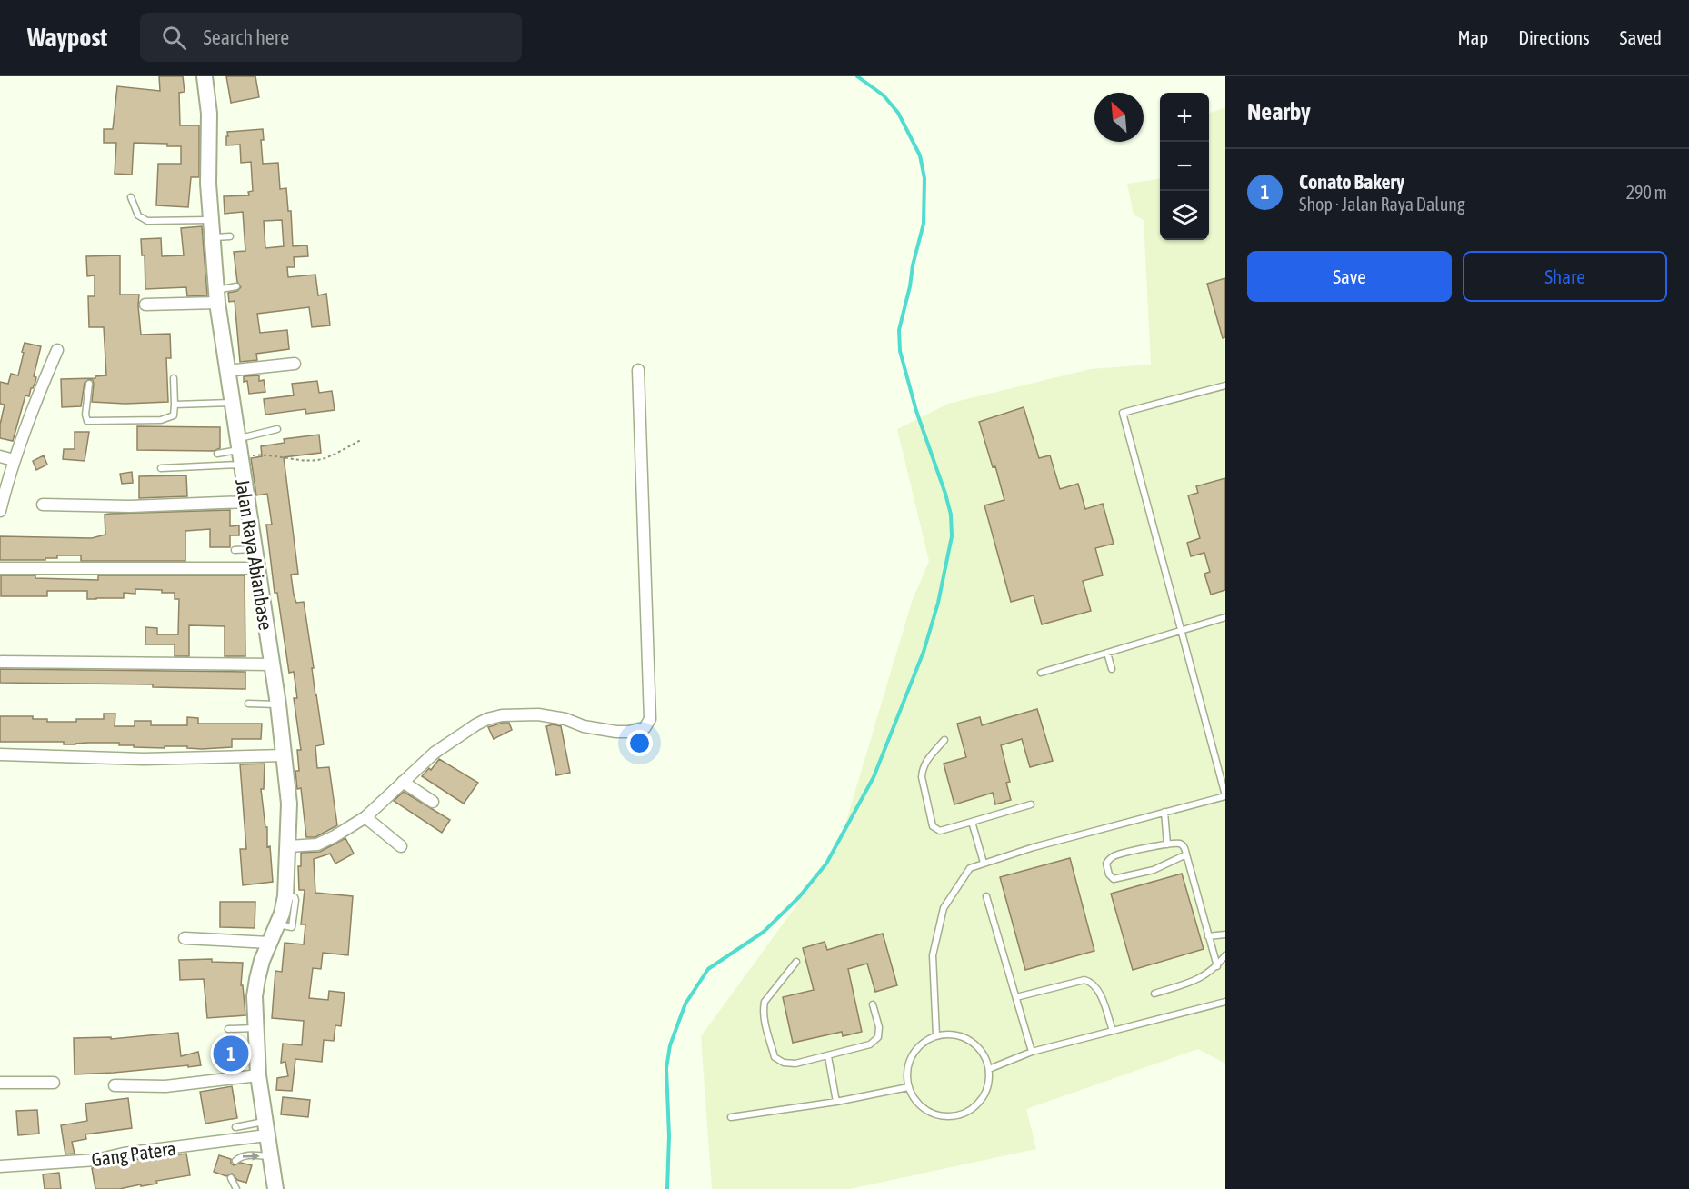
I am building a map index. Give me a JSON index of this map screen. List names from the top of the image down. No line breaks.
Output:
{"streets":{"main road":["Jalan Raya Abianbase"],"street":["Gang Patera"]},"crossings":[["Jalan Raya Abianbase","Gang Patera"]],"north":"top left","page":{"header":"Waypost","search":"Search here","nav":["Map","Directions","Saved"],"heading":"Nearby","map_buttons":["+","−"],"list":[{"mark":"1","name":"Conato Bakery","note":"Shop · Jalan Raya Dalung","value":"290 m"}],"buttons":["Save","Share"],"pins":"1"}}
